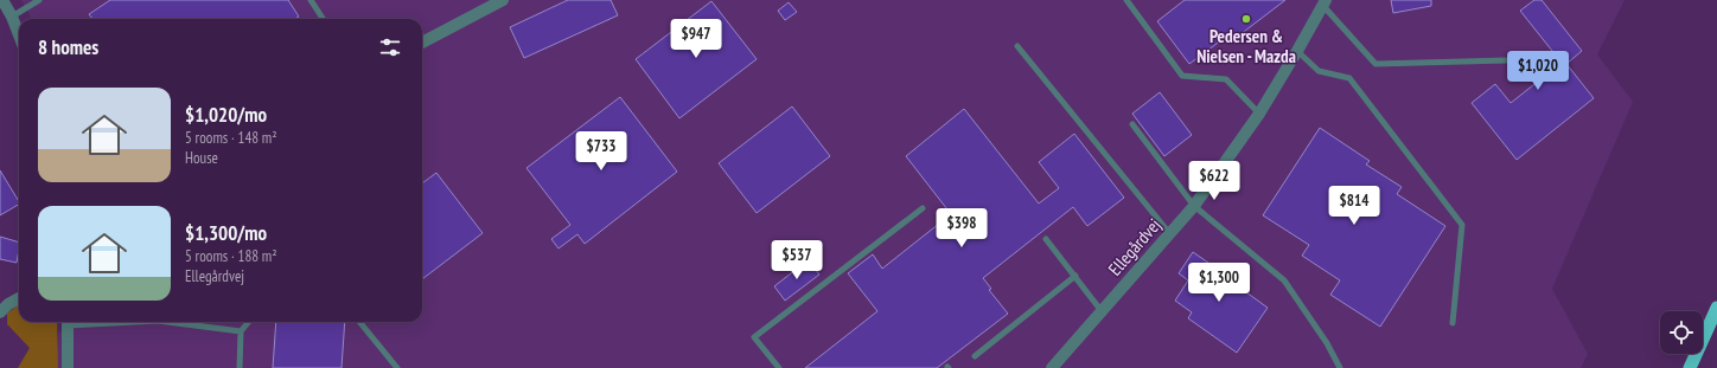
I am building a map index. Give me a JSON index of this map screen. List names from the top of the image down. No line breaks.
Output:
{"streets":{"street":["Ellegårdvej"]},"places":["Pedersen & Nielsen - Mazda"],"page":{"price":["$947","$1,020","$733","$622","$814","$398","$537","$1,300"],"heading":"8 homes","list":[{"name":"$1,020/mo","note":"5 rooms · 148 m² · House"},{"name":"$1,300/mo","note":"5 rooms · 188 m² · Ellegårdvej"}]}}
